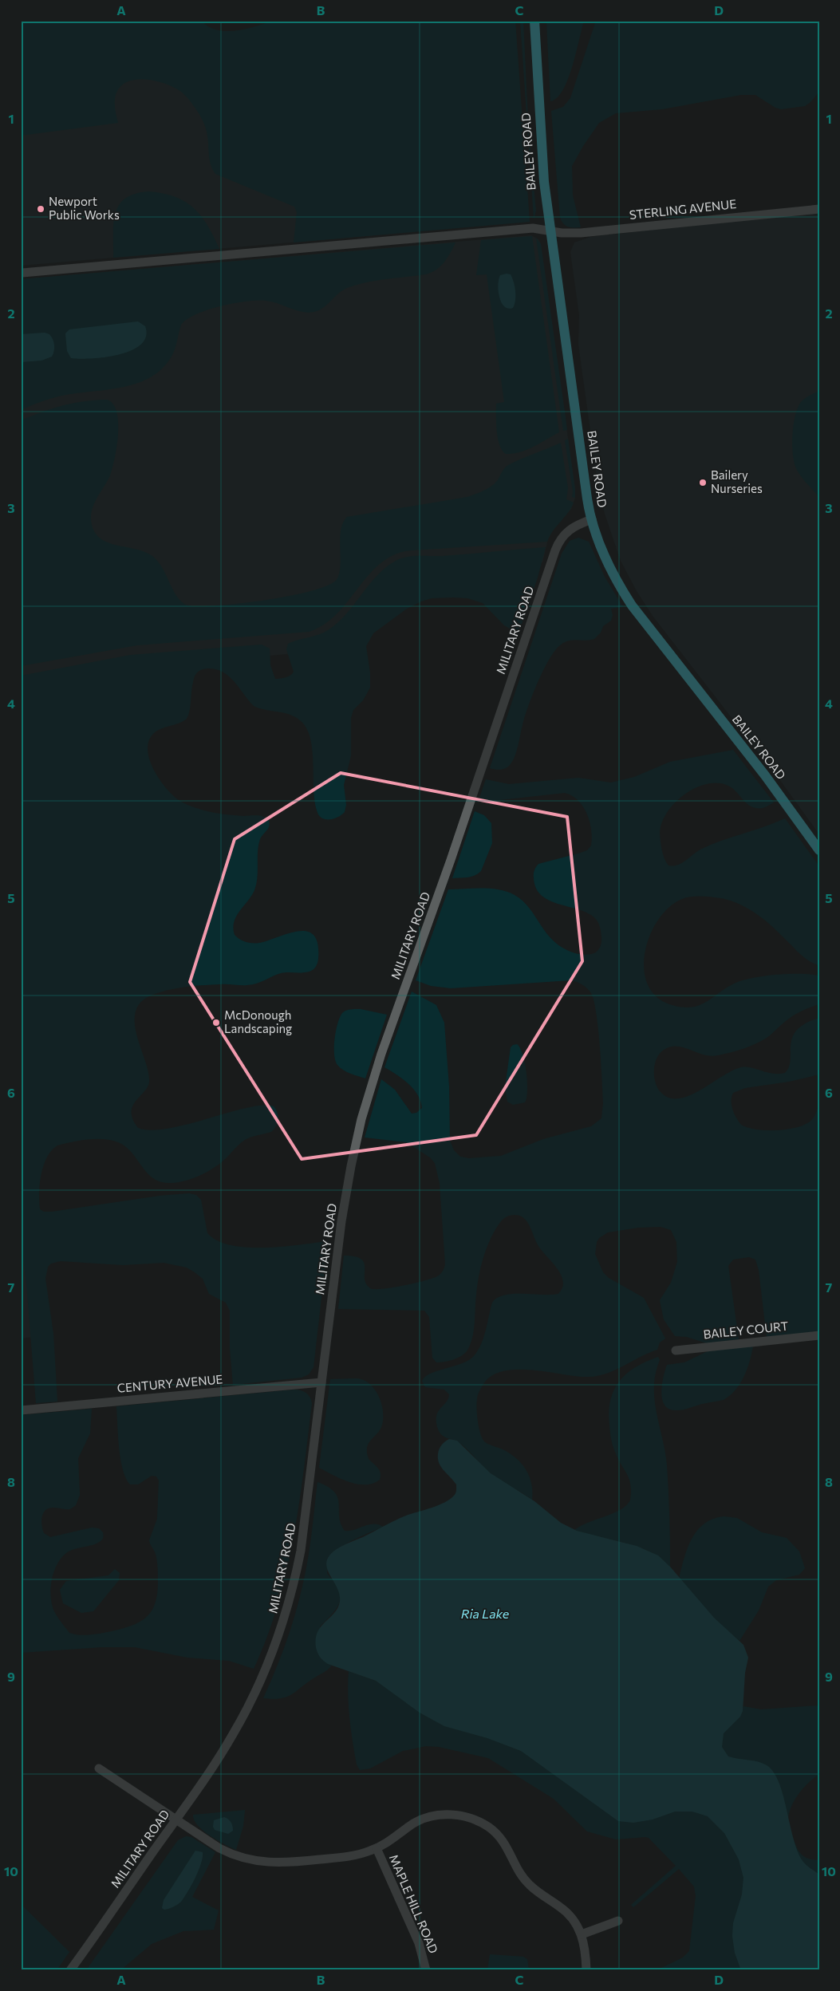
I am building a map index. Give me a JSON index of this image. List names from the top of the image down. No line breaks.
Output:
{"streets":{"main road":["BAILEY ROAD"],"street":["STERLING AVENUE","MILITARY ROAD","BAILEY COURT","CENTURY AVENUE","MAPLE HILL ROAD"]},"crossings":[["BAILEY ROAD","STERLING AVENUE"],["BAILEY ROAD","MILITARY ROAD"],["MILITARY ROAD","CENTURY AVENUE"]],"water":["Ria Lake"],"places":["Newport Public Works","Bailery Nurseries","McDonough Landscaping"],"grid":{"columns":["A","B","C","D"],"rows":["1","2","3","4","5","6","7","8","9","10"]}}
